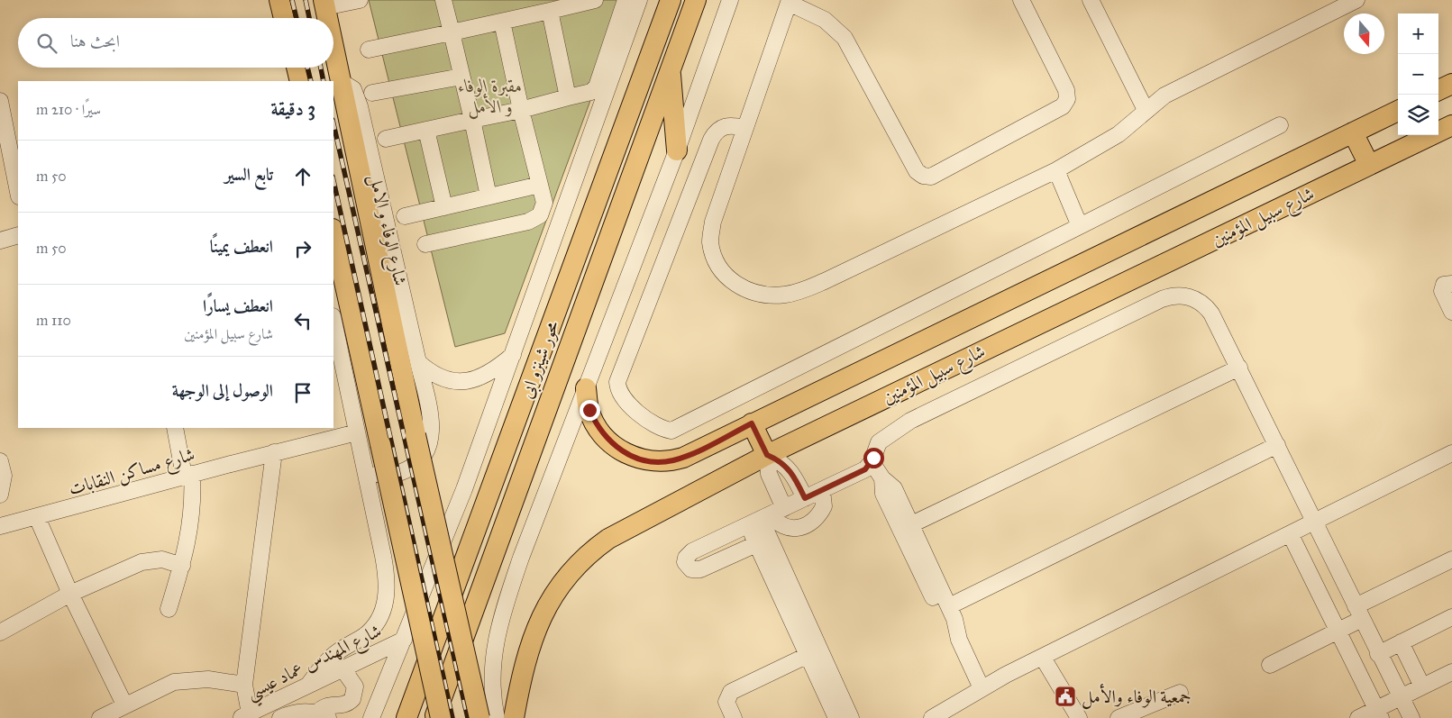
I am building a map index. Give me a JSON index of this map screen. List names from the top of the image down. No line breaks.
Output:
{"streets":{"main road":["شارع سبيل المؤمنين","محور شينزو ابى"],"street":["شارع الوفاء و الامل","شارع مساكن النقابات","شارع المهندس عماد عيسي"]},"parks":["مقبرة الوفاء و الأمل"],"places":{"public building":["جمعية الوفاء والأمل"]},"north":"bottom","page":{"map_buttons":["+","−"],"search":"ابحث هنا","heading":["3 دقيقة","سيرًا · 210 m"],"list":[["تابع السير","50 m"],["انعطف يمينًا","50 m"],["انعطف يسارًا","شارع سبيل المؤمنين","110 m"],"الوصول إلى الوجهة"]}}
